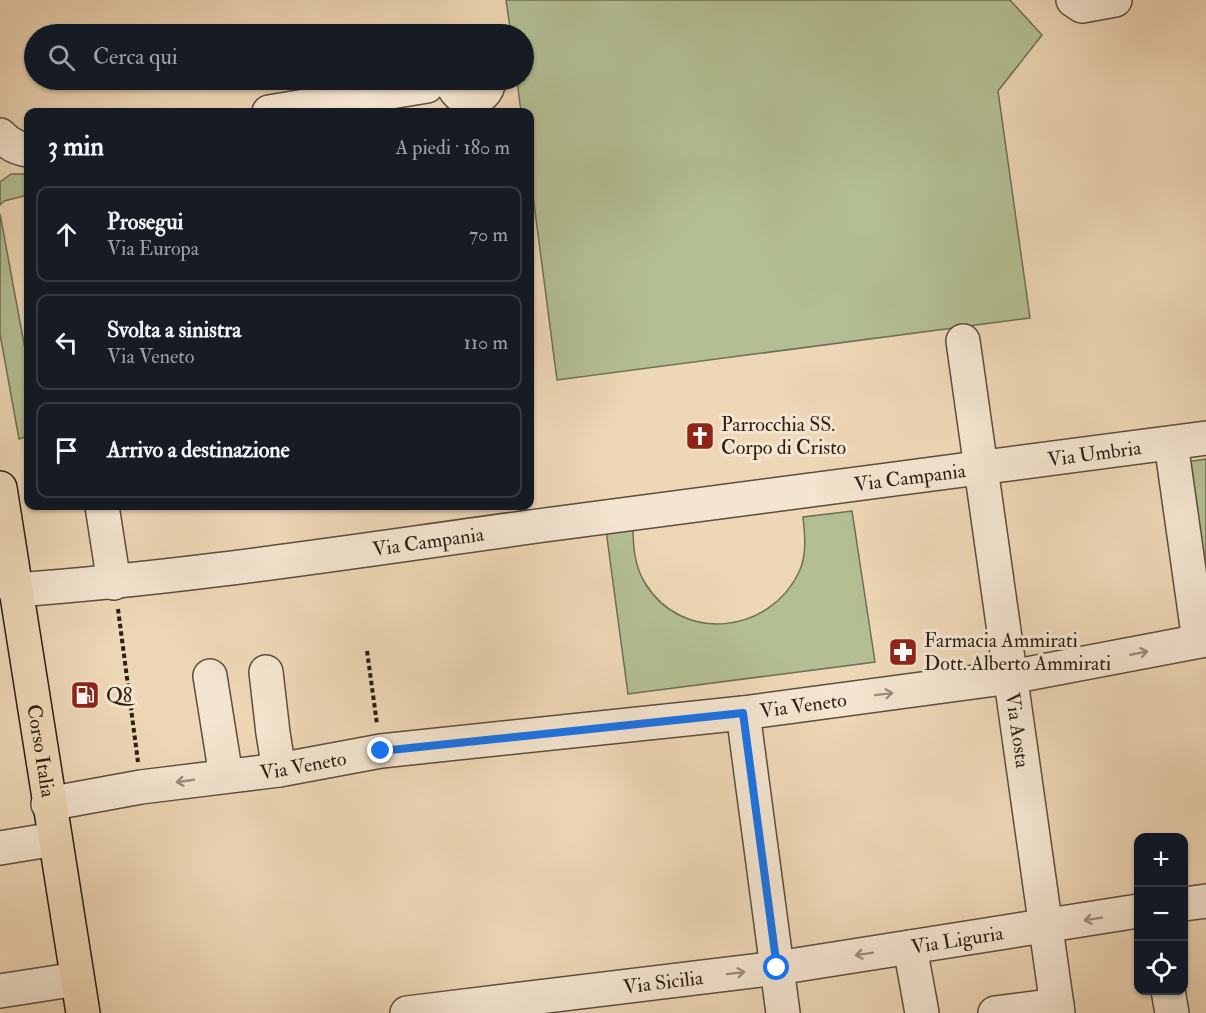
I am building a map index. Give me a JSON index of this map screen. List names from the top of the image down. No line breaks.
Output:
{"streets":{"main road":["Corso Italia"],"street":["Via Umbria","Via Campania","Via Veneto","Via Aosta","Via Liguria","Via Sicilia"]},"crossings":[["Via Umbria","Via Campania"],["Via Umbria","Via Aosta"],["Via Campania","Via Aosta"],["Via Campania","Corso Italia"],["Via Veneto","Via Aosta"],["Via Veneto","Corso Italia"],["Via Aosta","Via Liguria"],["Via Liguria","Via Sicilia"]],"one_way":["Via Liguria","Via Sicilia"],"places":{"church":["Parrocchia SS. Corpo di Cristo"],"pharmacy":["Farmacia Ammirati Dott. Alberto Ammirati"],"fuel station":["Q8"]},"page":{"search":"Cerca qui","heading":["3 min","A piedi · 180 m"],"list":[["Prosegui","Via Europa","70 m"],["Svolta a sinistra","Via Veneto","110 m"],"Arrivo a destinazione"],"map_buttons":["+","−"]}}
